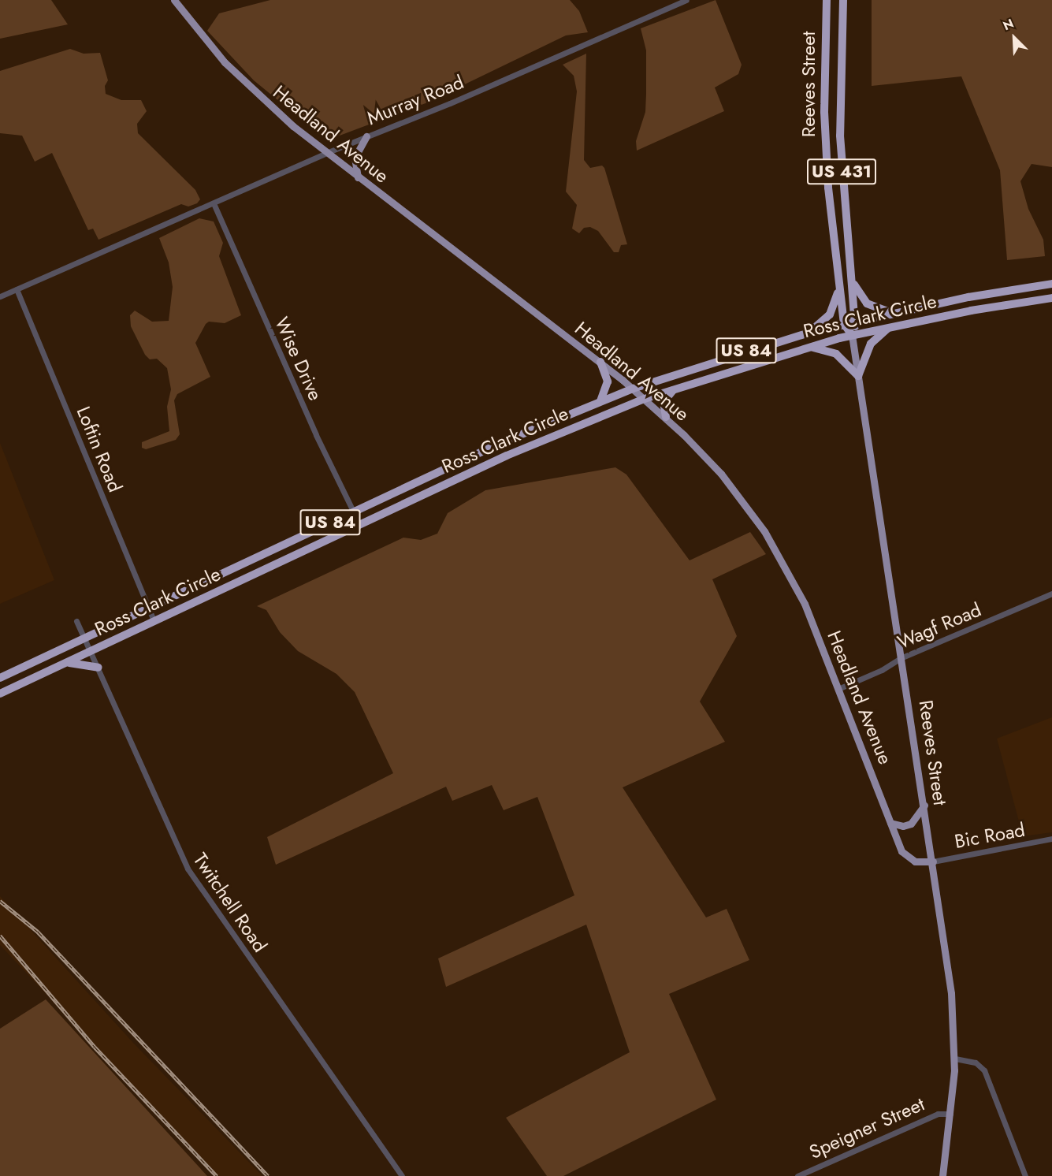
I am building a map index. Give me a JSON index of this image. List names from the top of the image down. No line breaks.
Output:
{"streets":{"highway":["Reeves Street","US 431","Ross Clark Circle","US 84"],"main road":["Headland Avenue"],"street":["Murray Road","Wise Drive","Loftin Road","Wagf Road","Bic Road","Twitchell Road","Speigner Street"]},"crossings":[["Reeves Street","Headland Avenue"],["Reeves Street","US 431"],["Reeves Street","Ross Clark Circle"],["Reeves Street","Wagf Road"],["Reeves Street","Bic Road"],["Reeves Street","Speigner Street"],["Murray Road","Headland Avenue"],["Murray Road","Wise Drive"],["Murray Road","Loftin Road"],["Headland Avenue","Ross Clark Circle"],["Headland Avenue","Wagf Road"],["Headland Avenue","Bic Road"],["US 431","Ross Clark Circle"],["Ross Clark Circle","Wise Drive"],["Ross Clark Circle","Loftin Road"],["Ross Clark Circle","Twitchell Road"]],"north":"top left"}
